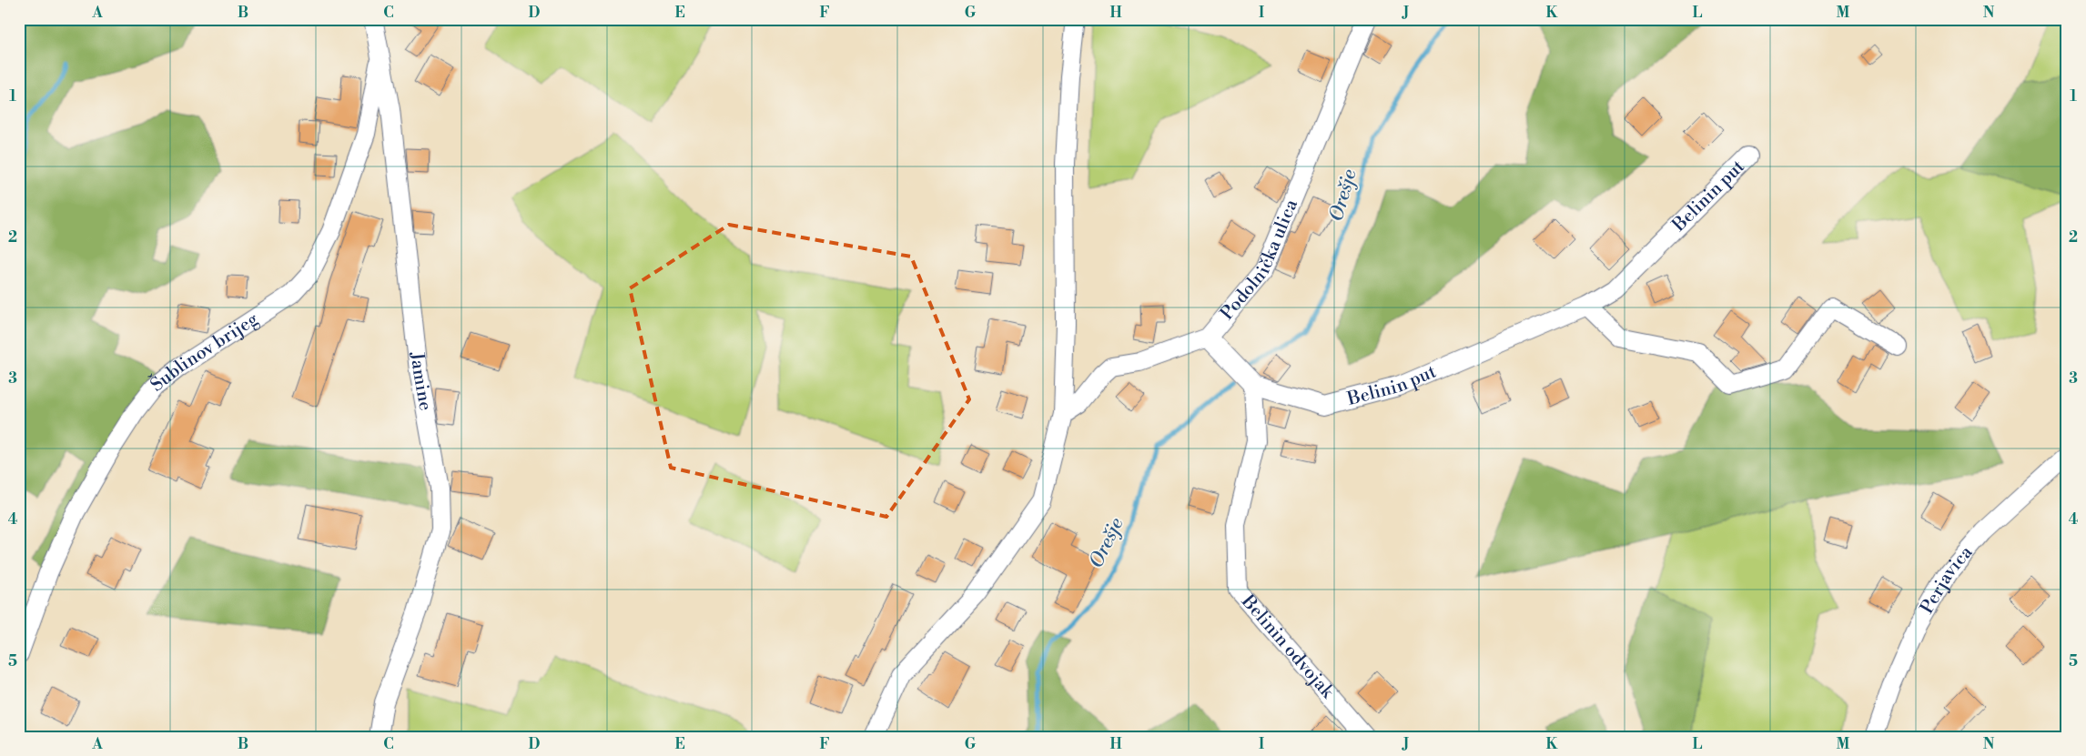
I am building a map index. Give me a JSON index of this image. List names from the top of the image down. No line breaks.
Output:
{"streets":{"street":["Belinin put","Podolnička ulica","Šublinov brijeg","Jamine","Perjavica","Belinin odvojak"]},"crossings":[["Belinin put","Podolnička ulica"],["Belinin put","Belinin odvojak"],["Šublinov brijeg","Jamine"]],"water":["Orešje"],"grid":{"columns":["A","B","C","D","E","F","G","H","I","J","K","L","M","N"],"rows":["1","2","3","4","5"]}}
